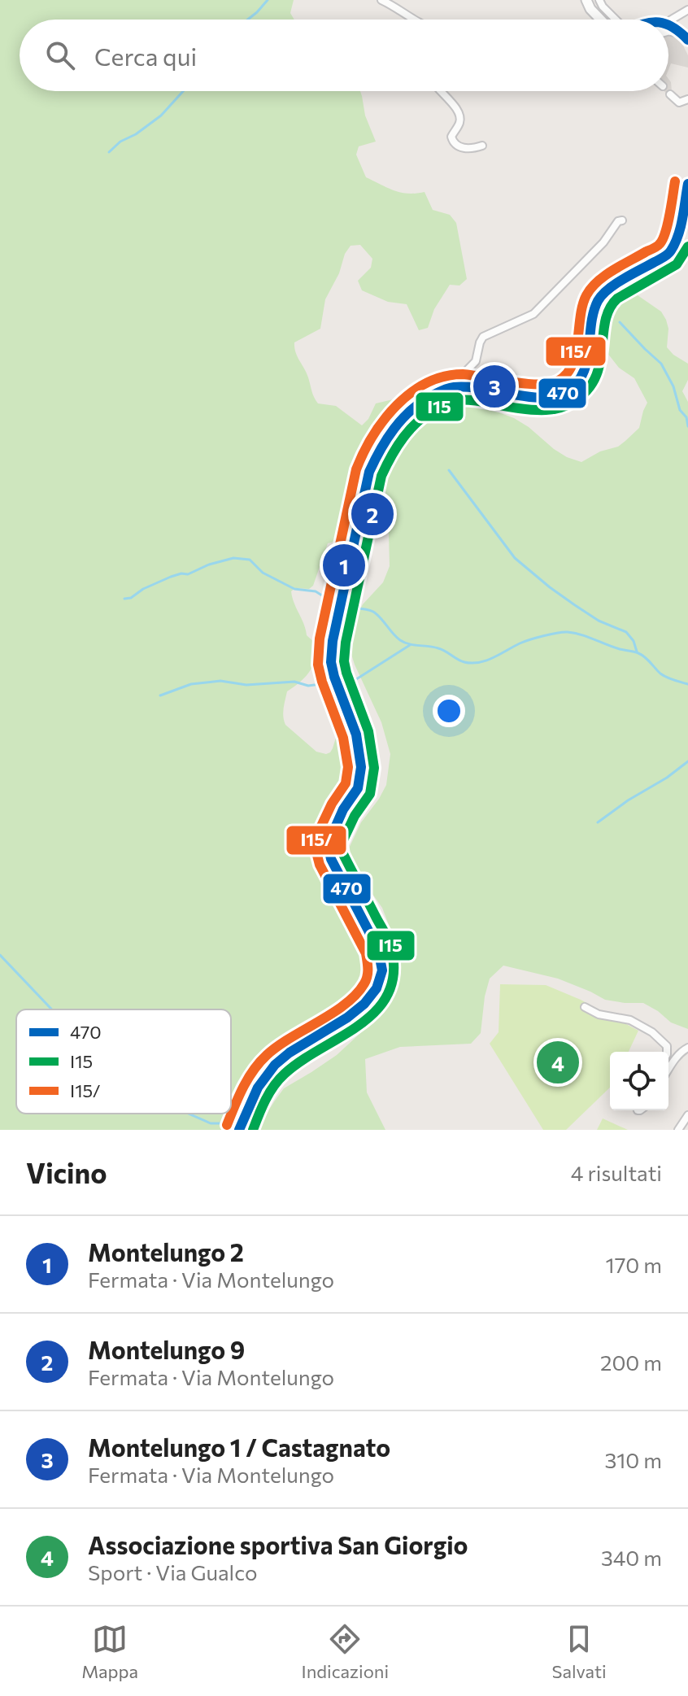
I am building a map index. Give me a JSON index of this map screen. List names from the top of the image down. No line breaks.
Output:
{"lines":["transit line 470","transit line I15/","transit line I15"],"legend":["470","I15","I15/"],"page":{"search":"Cerca qui","pins":["3","2","1","4"],"heading":["Vicino","4 risultati"],"list":[{"mark":"1","name":"Montelungo 2","note":"Fermata · Via Montelungo","value":"170 m"},{"mark":"2","name":"Montelungo 9","note":"Fermata · Via Montelungo","value":"200 m"},{"mark":"3","name":"Montelungo 1 / Castagnato","note":"Fermata · Via Montelungo","value":"310 m"},{"mark":"4","name":"Associazione sportiva San Giorgio","note":"Sport · Via Gualco","value":"340 m"}],"nav":["Mappa","Indicazioni","Salvati"]}}
